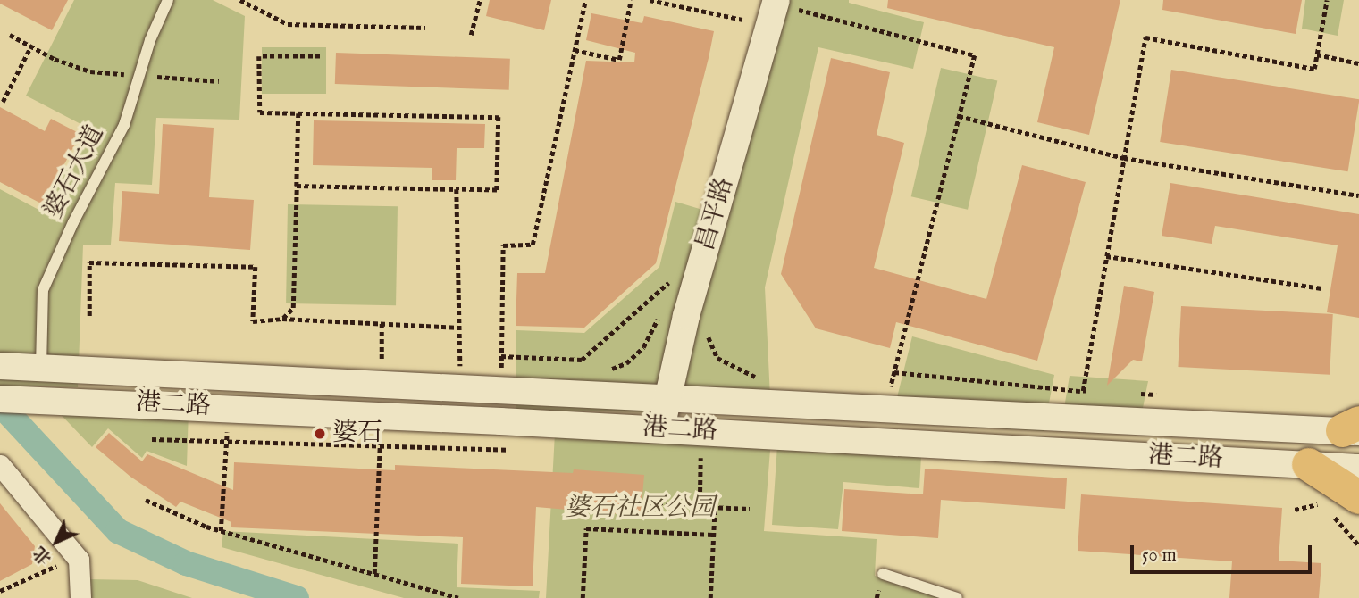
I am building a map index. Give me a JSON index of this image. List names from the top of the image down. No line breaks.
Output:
{"streets":{"street":["昌平路","港二路"],"lane":["婆石大道"]},"crossings":[["婆石大道","港二路"],["昌平路","港二路"]],"parks":["婆石社区公园"],"places":["婆石"],"scale_bar":"50 m","north":"bottom left"}
